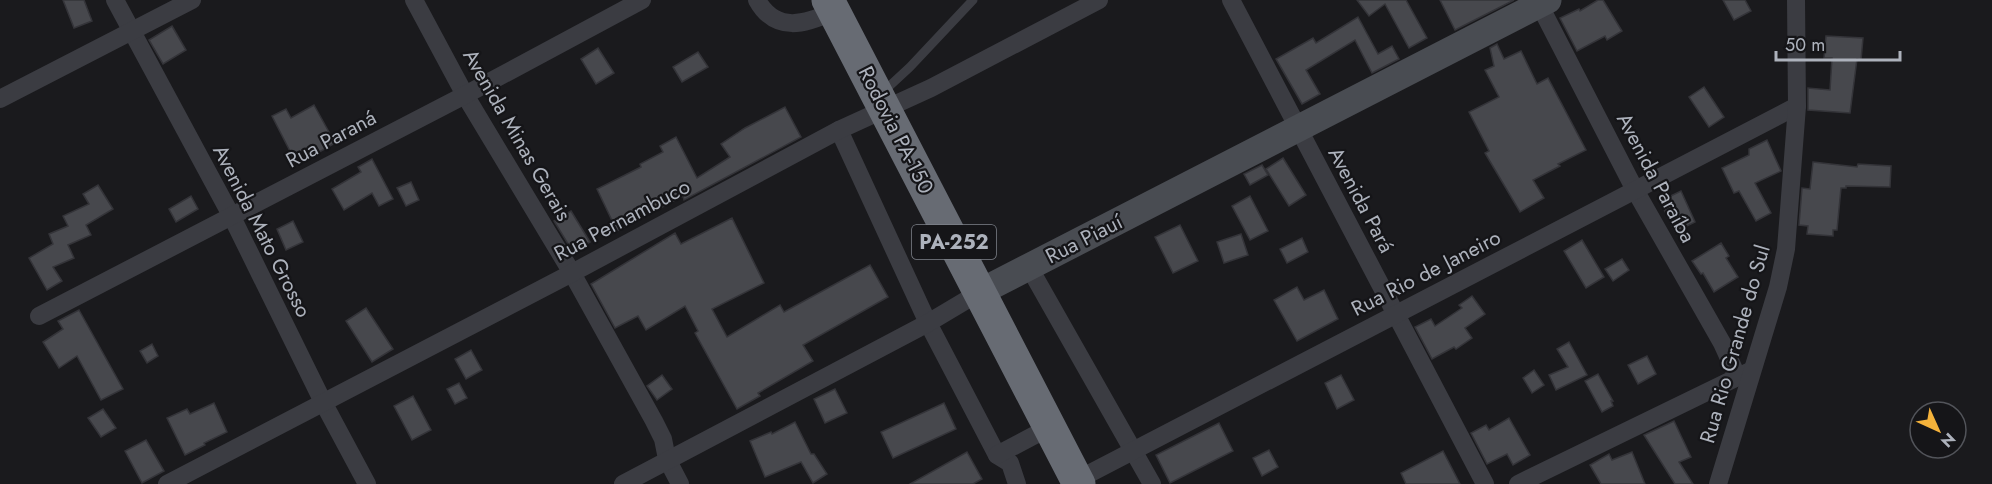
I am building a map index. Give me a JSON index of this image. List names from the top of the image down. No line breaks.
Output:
{"streets":{"highway":["Rodovia PA-150","PA-252"],"street":["Avenida Minas Gerais","Rua Paraná","Avenida Paraíba","Avenida Pará","Rua Pernambuco","Avenida Mato Grosso","Rua Piauí","Rua Rio de Janeiro","Rua Rio Grande do Sul"]},"crossings":[["Rodovia PA-150","Rua Pernambuco"],["Rodovia PA-150","Rua Piauí"],["Rodovia PA-150","Rua Rio de Janeiro"],["Avenida Minas Gerais","Rua Paraná"],["Avenida Minas Gerais","Rua Pernambuco"],["Avenida Minas Gerais","Rua Piauí"],["Rua Paraná","Avenida Mato Grosso"],["Avenida Paraíba","Rua Piauí"],["Avenida Paraíba","Rua Rio de Janeiro"],["Avenida Paraíba","Rua Rio Grande do Sul"],["Avenida Pará","Rua Piauí"],["Avenida Pará","Rua Rio de Janeiro"],["Rua Pernambuco","Avenida Mato Grosso"],["Rua Rio de Janeiro","Rua Rio Grande do Sul"]],"scale_bar":"50 m","north":"bottom right"}
